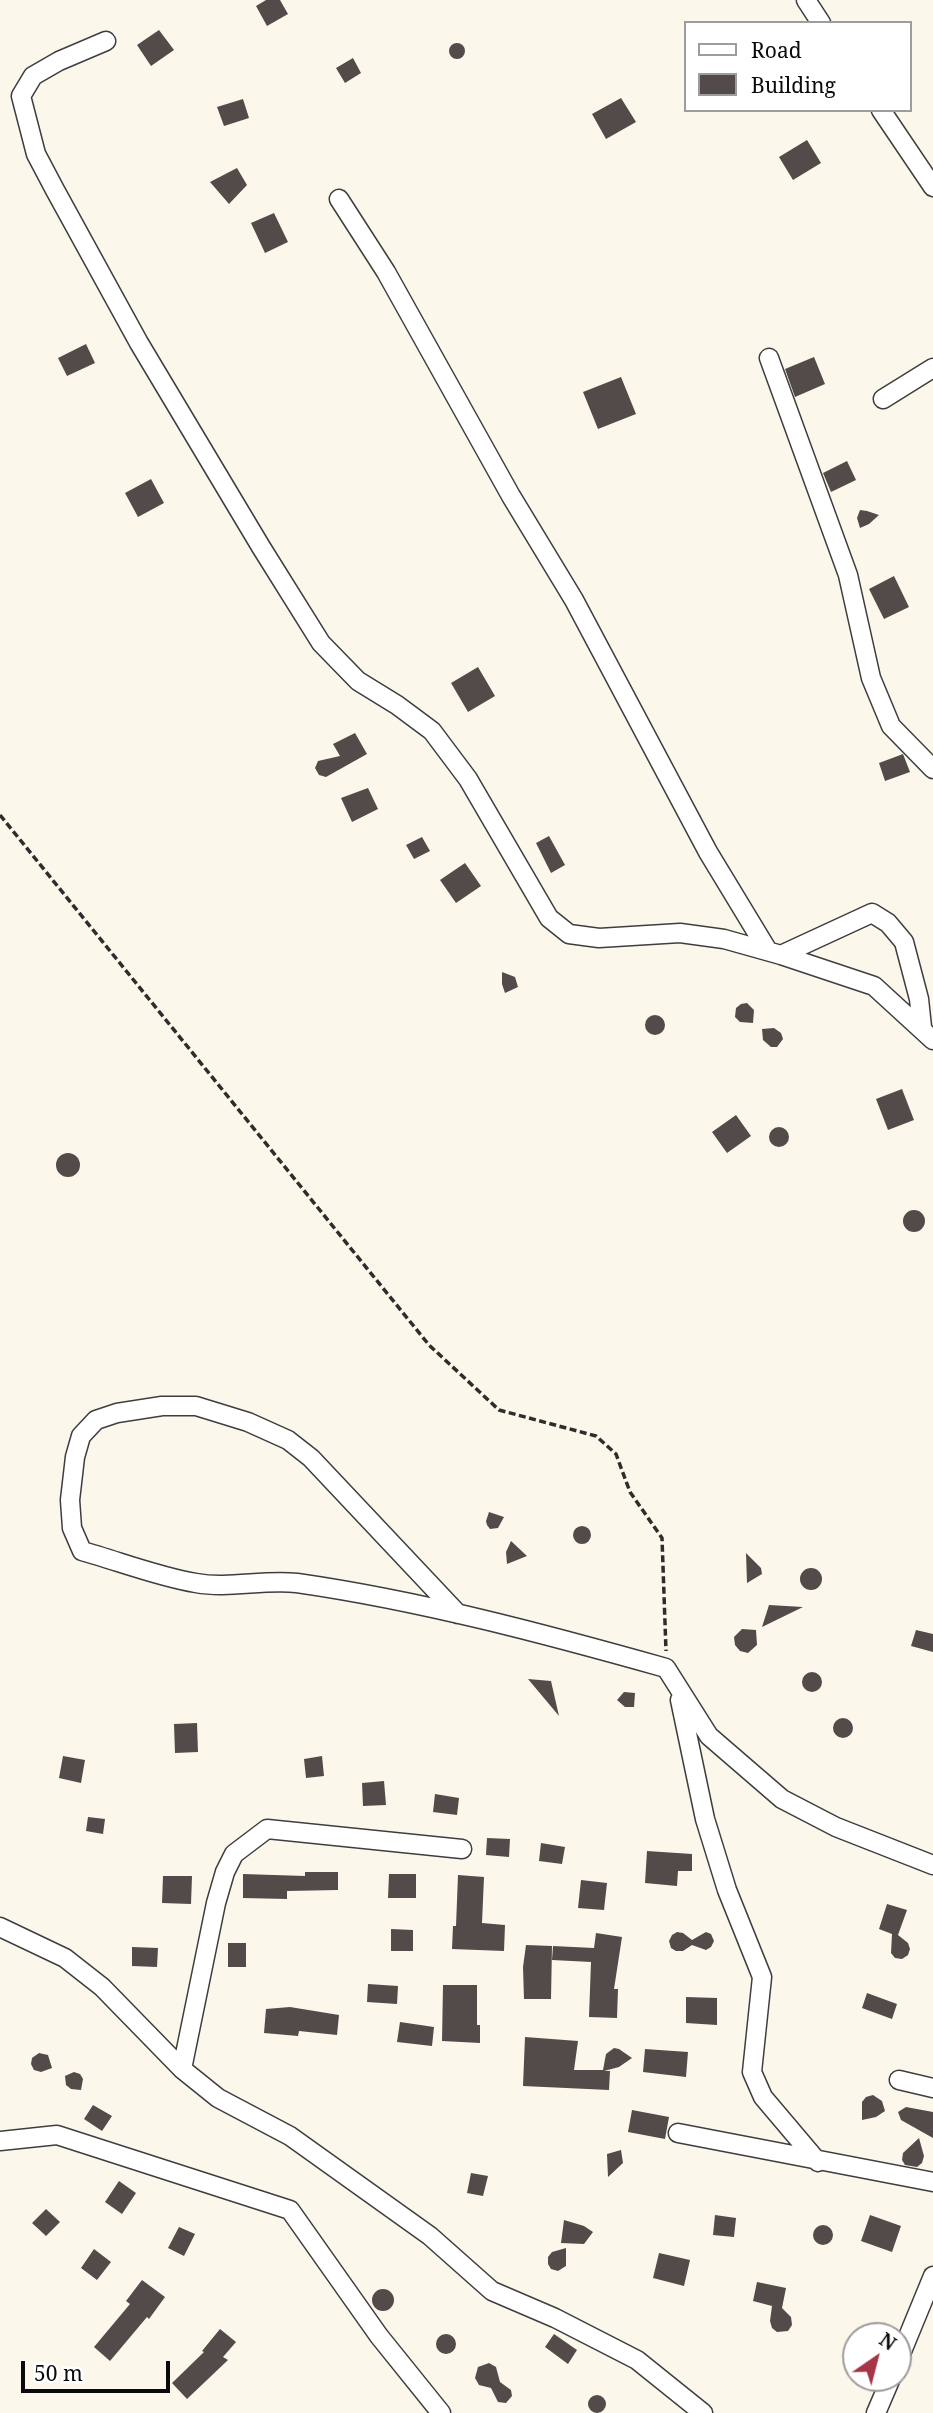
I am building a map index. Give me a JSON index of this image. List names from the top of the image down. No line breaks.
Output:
{"legend":["Road","Building"],"scale_bar":"50 m","north":"top right"}
